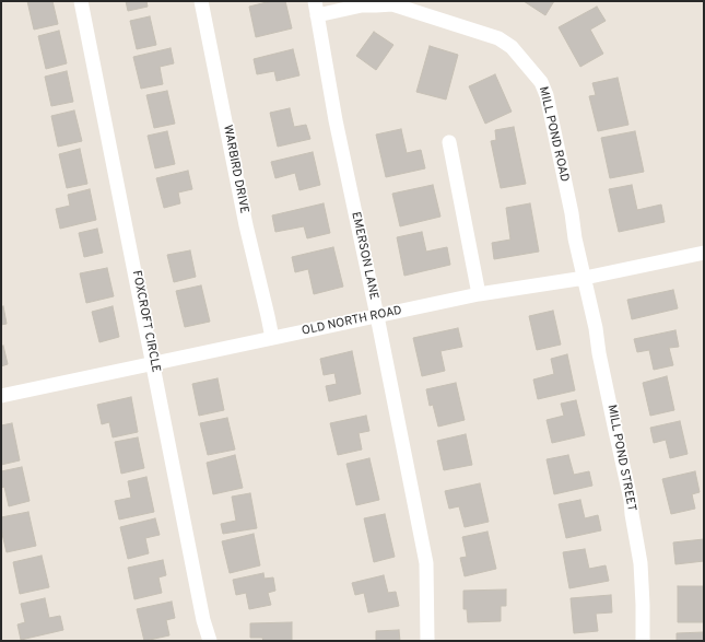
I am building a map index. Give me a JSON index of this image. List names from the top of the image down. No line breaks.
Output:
{"streets":{"street":["MILL POND ROAD","WARBIRD DRIVE","EMERSON LANE","FOXCROFT CIRCLE","OLD NORTH ROAD","MILL POND STREET"]},"crossings":[["MILL POND ROAD","EMERSON LANE"],["MILL POND ROAD","OLD NORTH ROAD"],["MILL POND ROAD","MILL POND STREET"],["WARBIRD DRIVE","OLD NORTH ROAD"],["EMERSON LANE","OLD NORTH ROAD"],["FOXCROFT CIRCLE","OLD NORTH ROAD"],["OLD NORTH ROAD","MILL POND STREET"]]}
